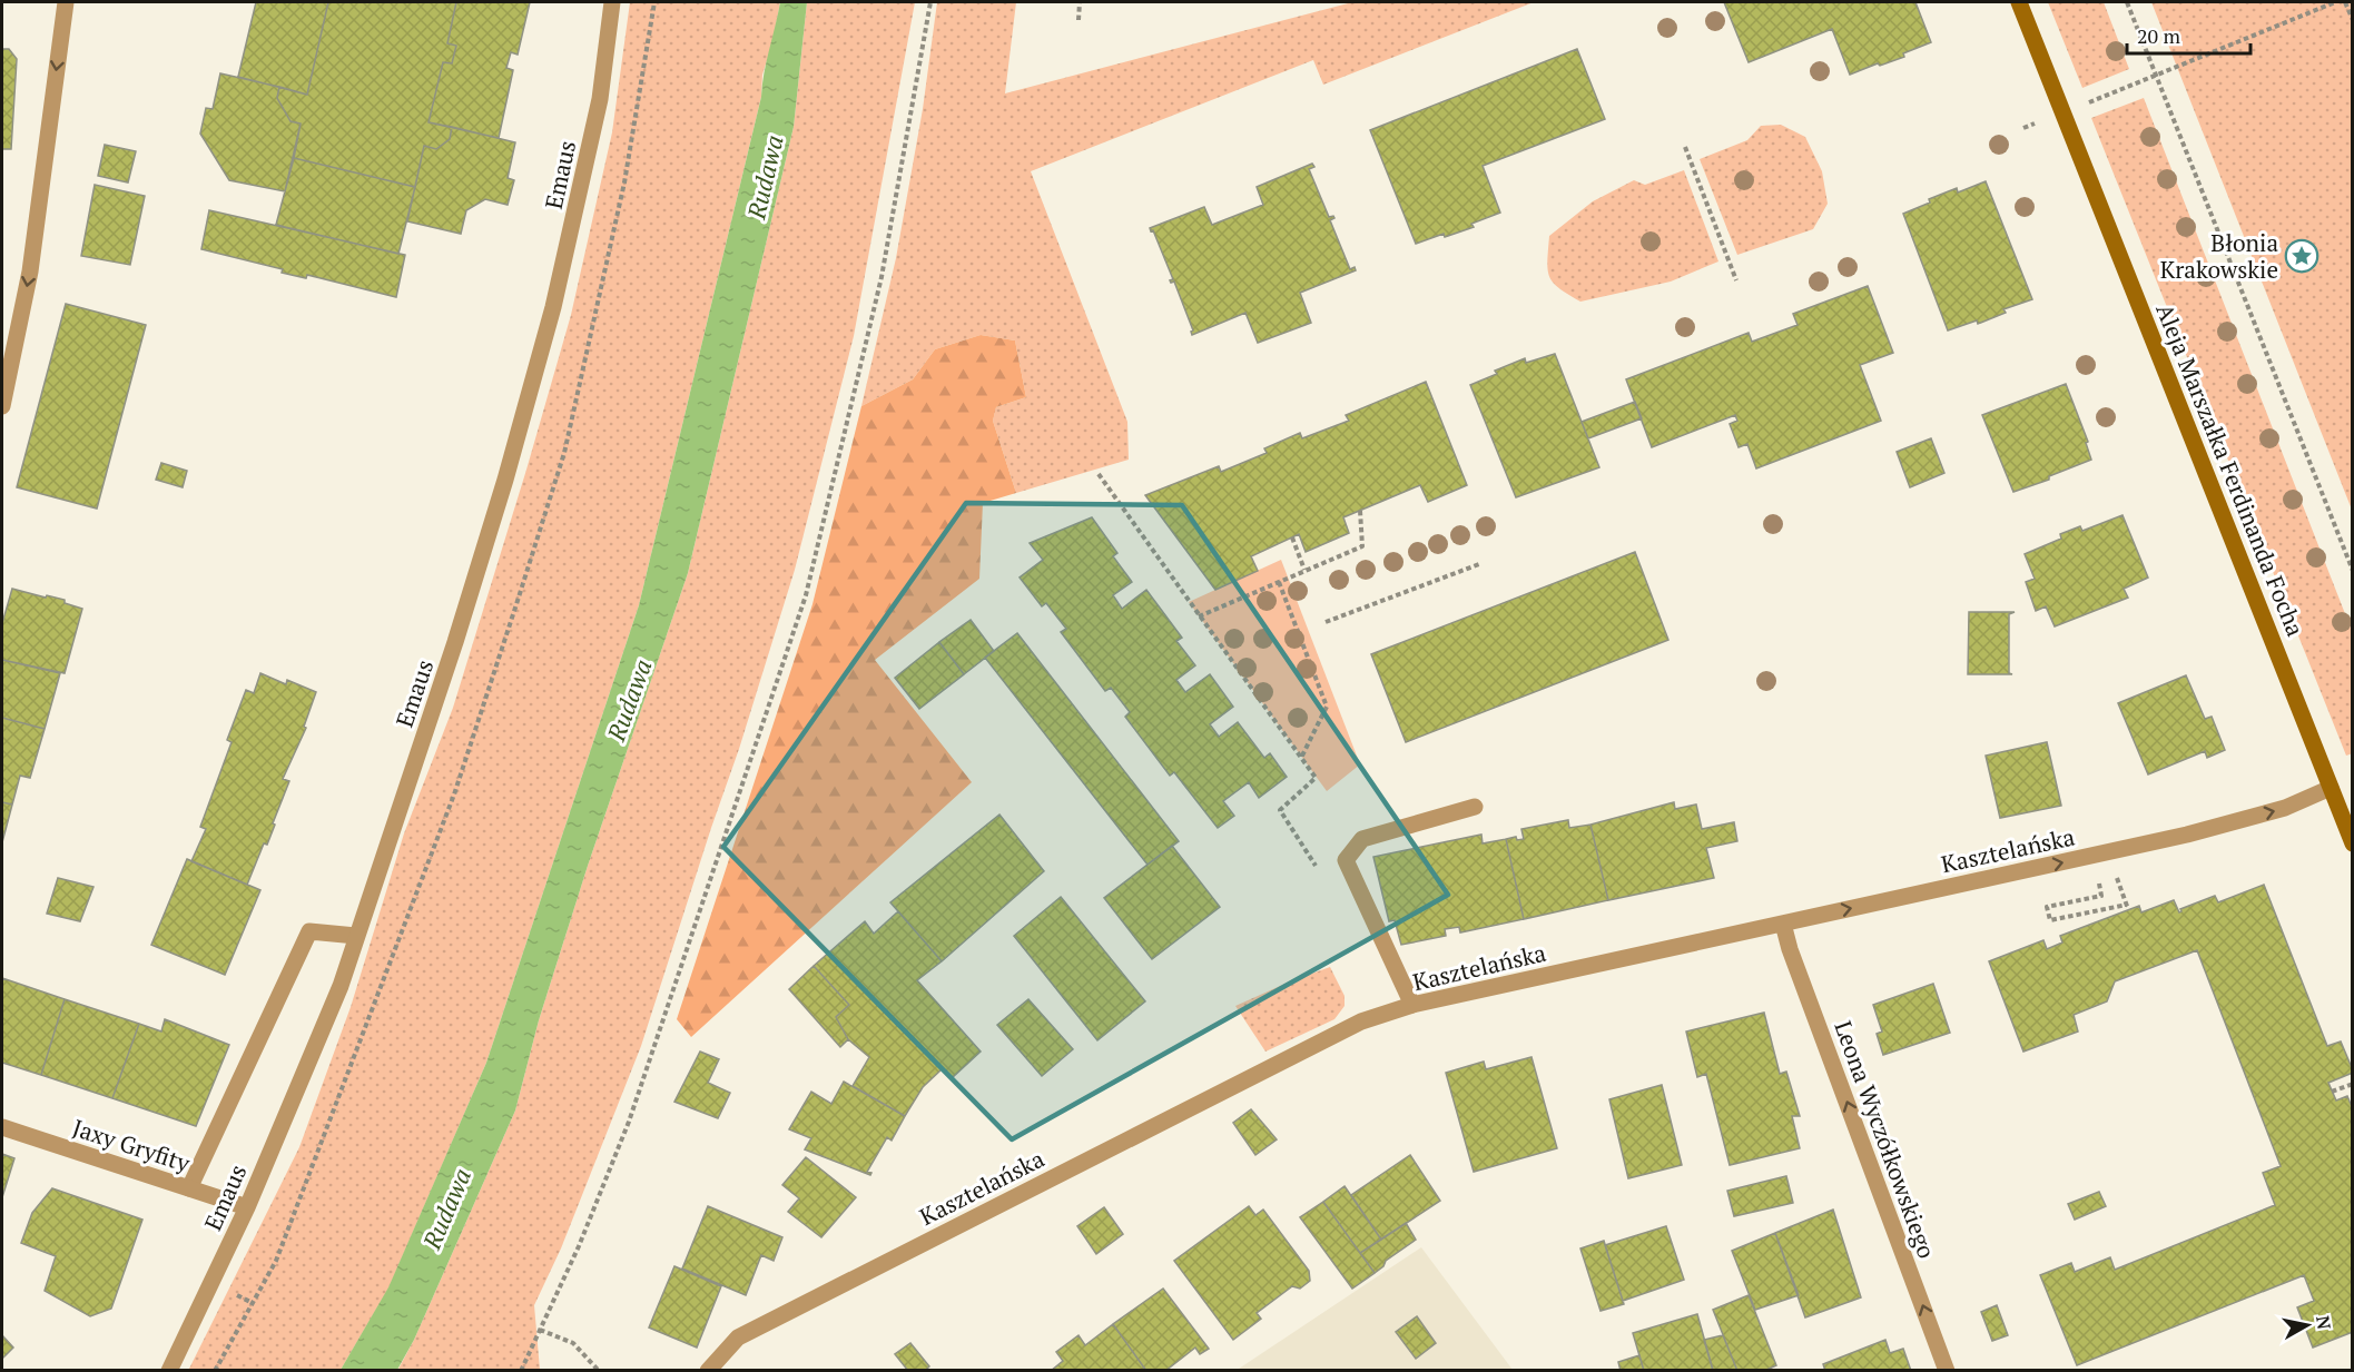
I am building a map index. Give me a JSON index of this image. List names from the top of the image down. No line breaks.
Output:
{"streets":{"street":["Emaus","Aleja Marszałka Ferdinanda Focha","Kasztelańska","Leona Wyczółkowskiego","Jaxy Gryfity"]},"crossings":[["Emaus","Jaxy Gryfity"],["Aleja Marszałka Ferdinanda Focha","Kasztelańska"],["Kasztelańska","Leona Wyczółkowskiego"]],"one_way":["Leona Wyczółkowskiego"],"water":["Rudawa"],"places":{"place":["Błonia Krakowskie"]},"scale_bar":"20 m","north":"right"}
